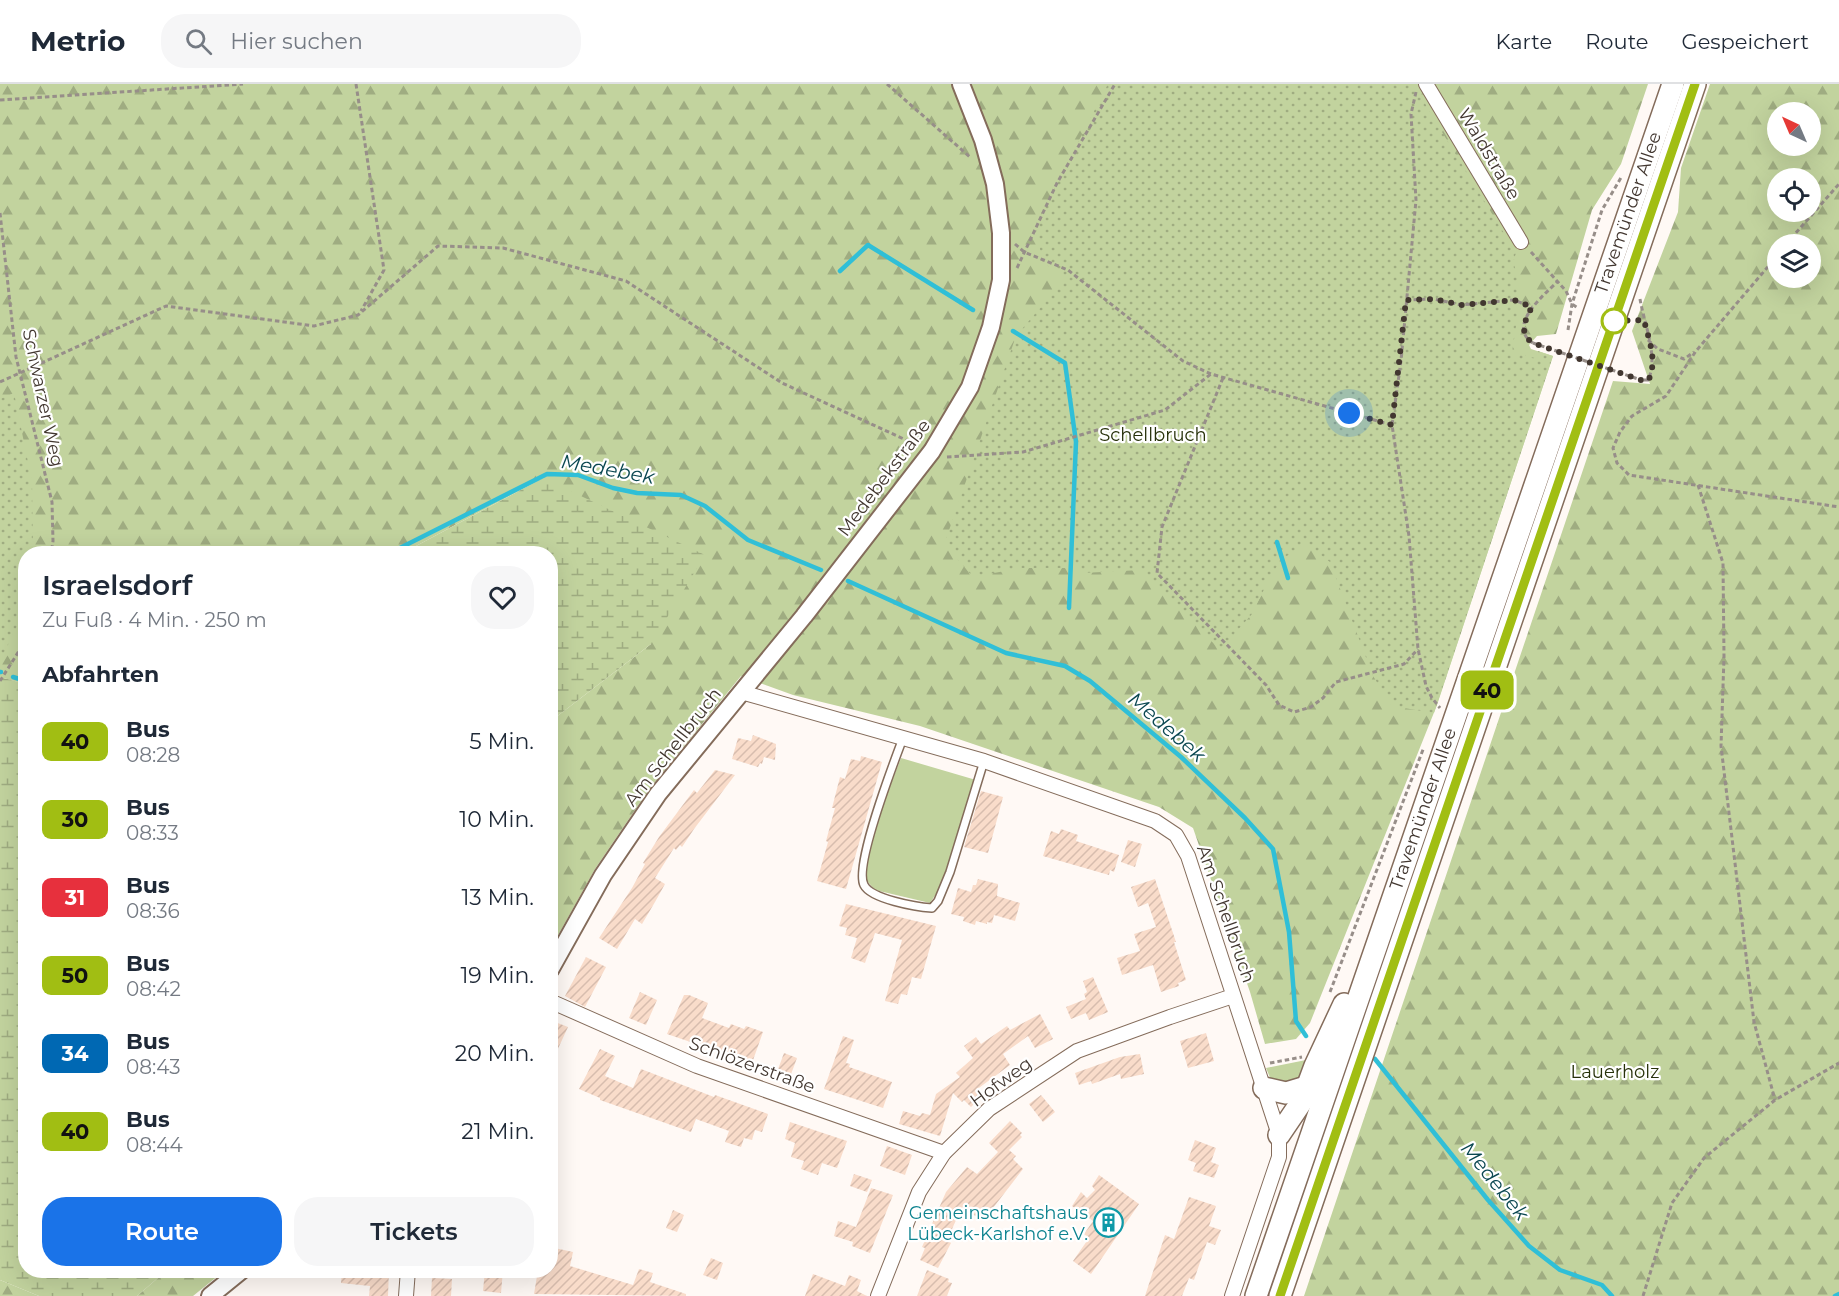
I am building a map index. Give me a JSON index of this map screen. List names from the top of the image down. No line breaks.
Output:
{"streets":{"highway":["Travemünder Allee"],"street":["Waldstraße","Medebekstraße","Am Schellbruch","Schlözerstraße","Hofweg"],"path":["Schwarzer Weg"]},"crossings":[["Medebekstraße","Am Schellbruch"],["Am Schellbruch","Hofweg"],["Schlözerstraße","Hofweg"]],"water":["Medebek"],"parks":["Schellbruch","Lauerholz"],"places":{"building":["Gemeinschaftshaus Lübeck-Karlshof e.V."]},"lines":["bus line 40"],"north":"top left","page":{"header":"Metrio","search":"Hier suchen","nav":["Karte","Route","Gespeichert"],"on_map":"40","heading":[["Israelsdorf","Zu Fuß · 4 Min. · 250 m"],"Abfahrten"],"list":[{"mark":"40","name":"Bus","note":"08:28","value":"5 Min."},{"mark":"30","name":"Bus","note":"08:33","value":"10 Min."},{"mark":"31","name":"Bus","note":"08:36","value":"13 Min."},{"mark":"50","name":"Bus","note":"08:42","value":"19 Min."},{"mark":"34","name":"Bus","note":"08:43","value":"20 Min."},{"mark":"40","name":"Bus","note":"08:44","value":"21 Min."}],"buttons":["Route","Tickets"]}}
